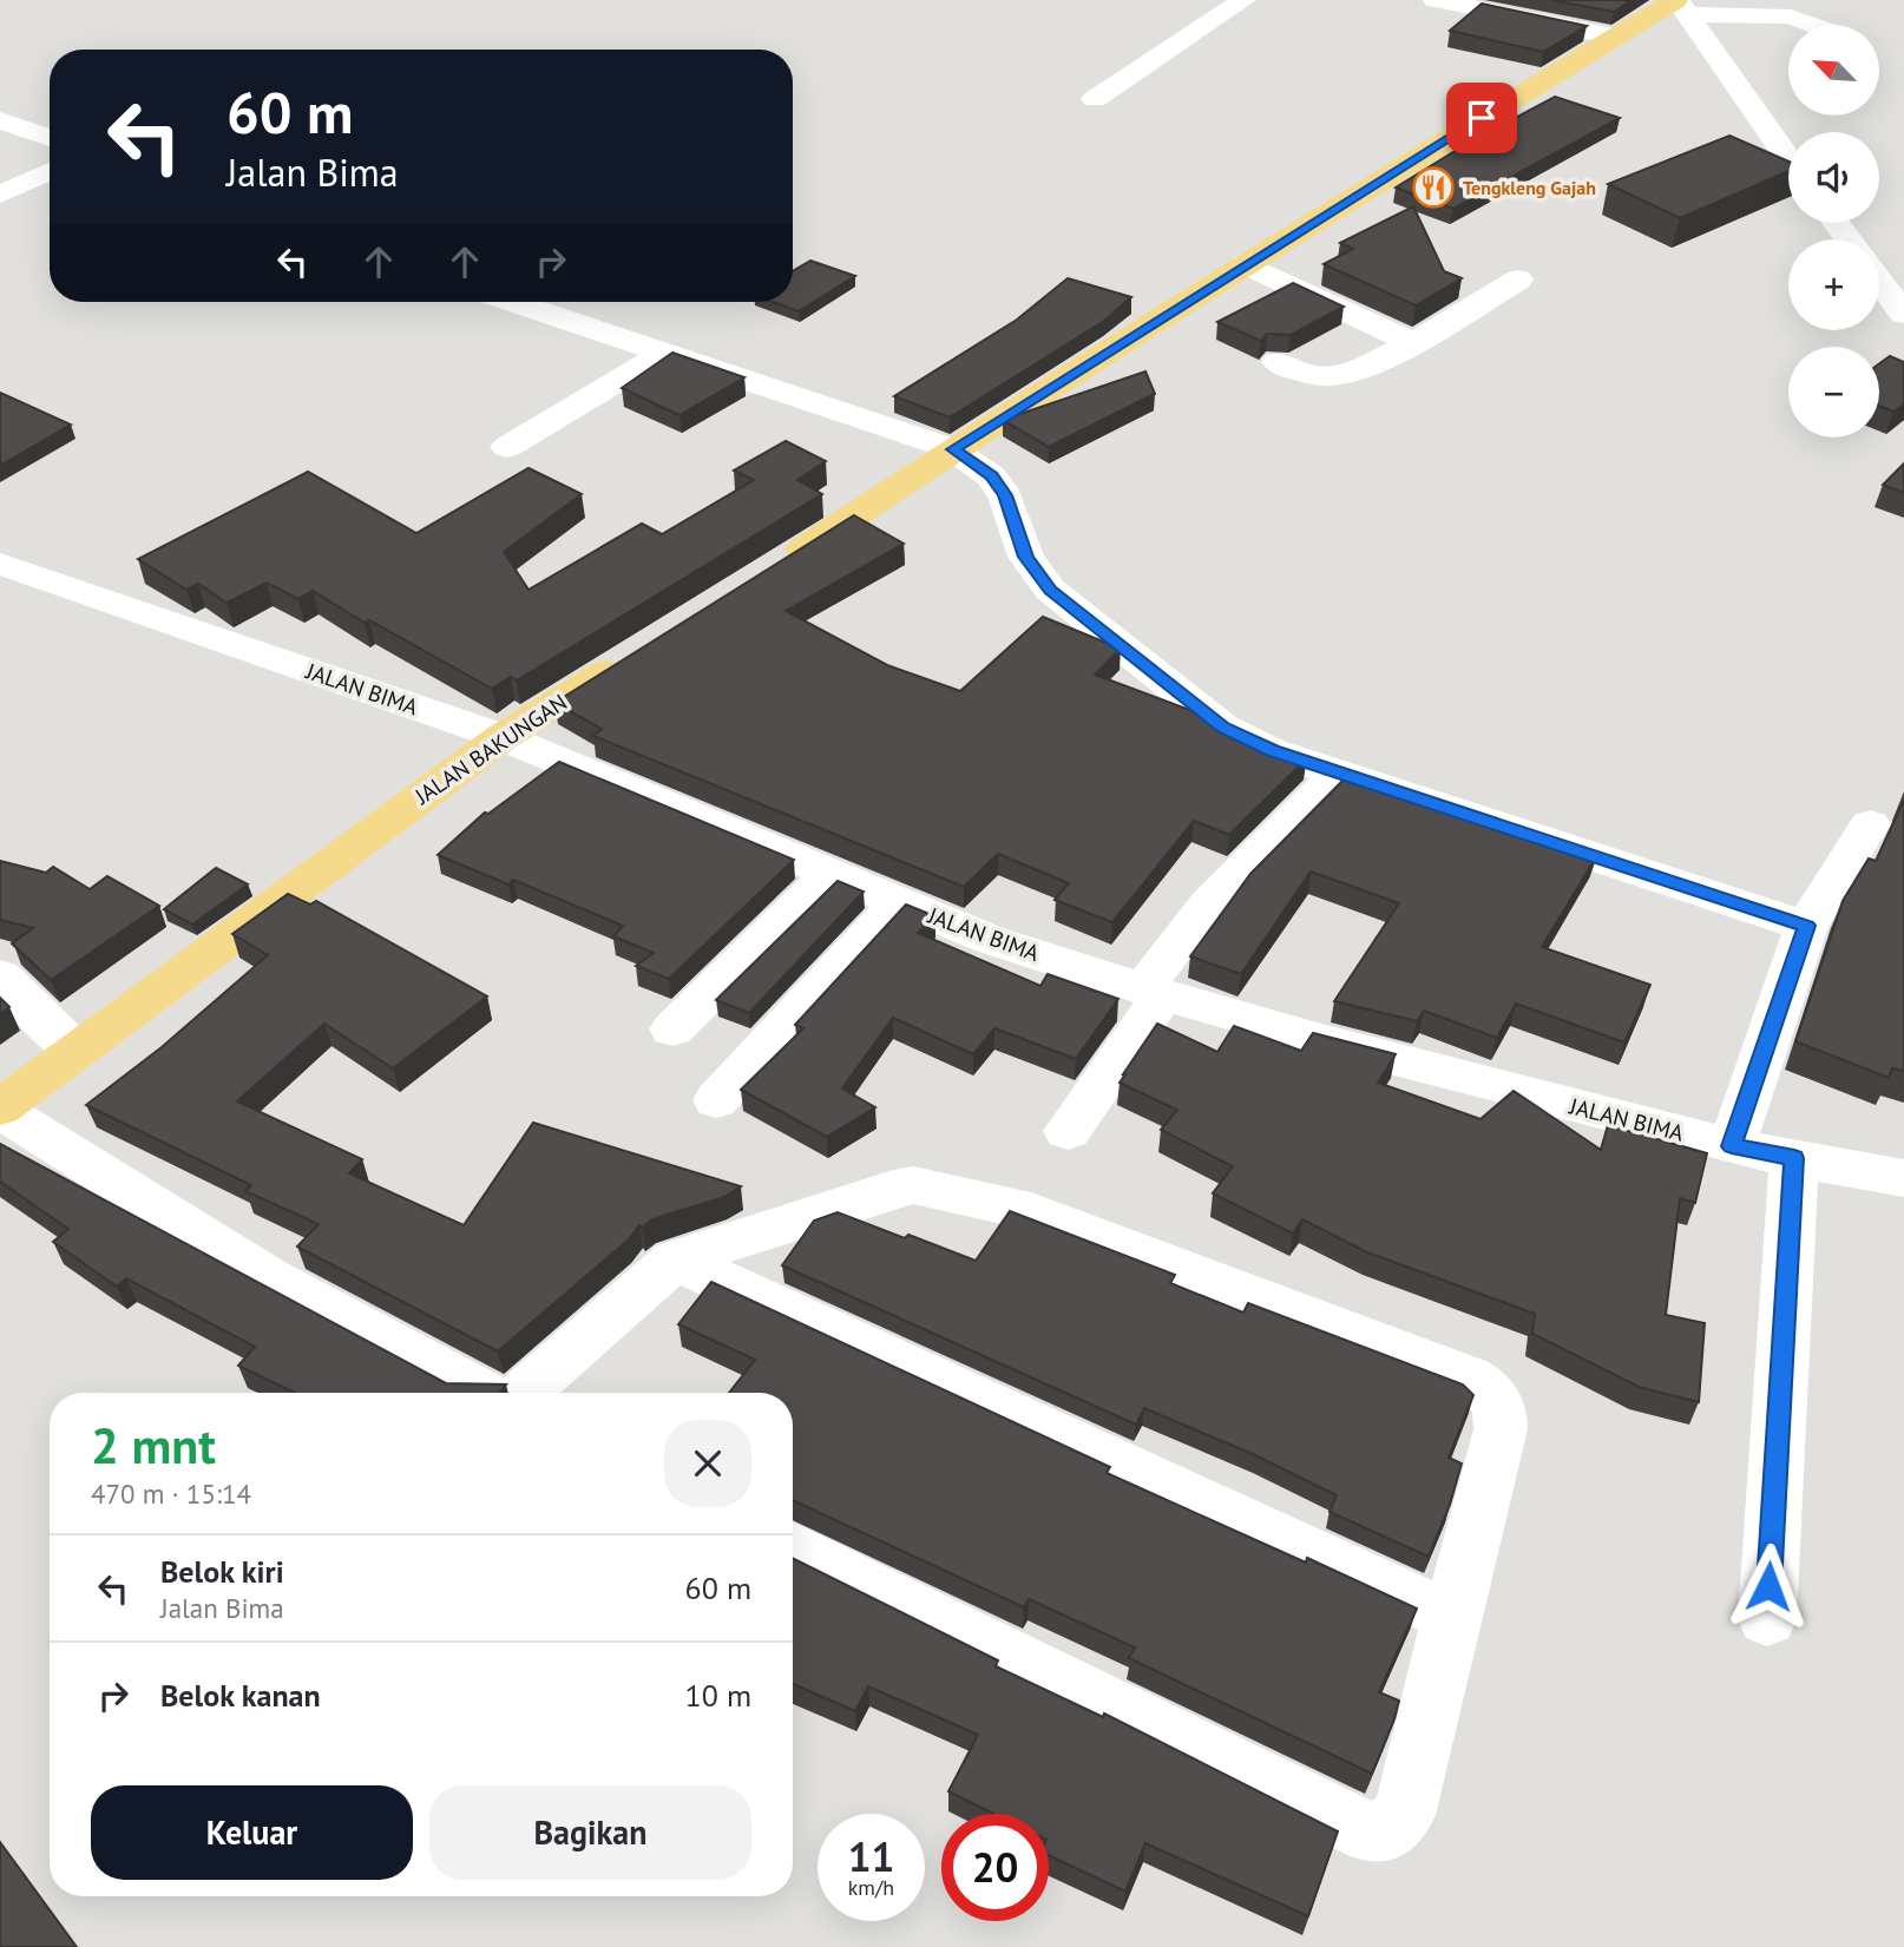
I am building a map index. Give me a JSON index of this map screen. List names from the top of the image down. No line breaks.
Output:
{"streets":{"main road":["JALAN BAKUNGAN"],"street":["JALAN BIMA"]},"crossings":[["JALAN BIMA","JALAN BAKUNGAN"]],"places":{"restaurant":["Tengkleng Gajah"]},"north":"top left","page":{"map_buttons":["+","−"],"turn":["60 m","Jalan Bima"],"heading":["2 mnt","470 m · 15:14"],"list":[{"name":"Belok kiri","note":"Jalan Bima","value":"60 m"},{"name":"Belok kanan","value":"10 m"}],"buttons":["Keluar","Bagikan"],"speed":"11 km/h","limit":"20"}}
